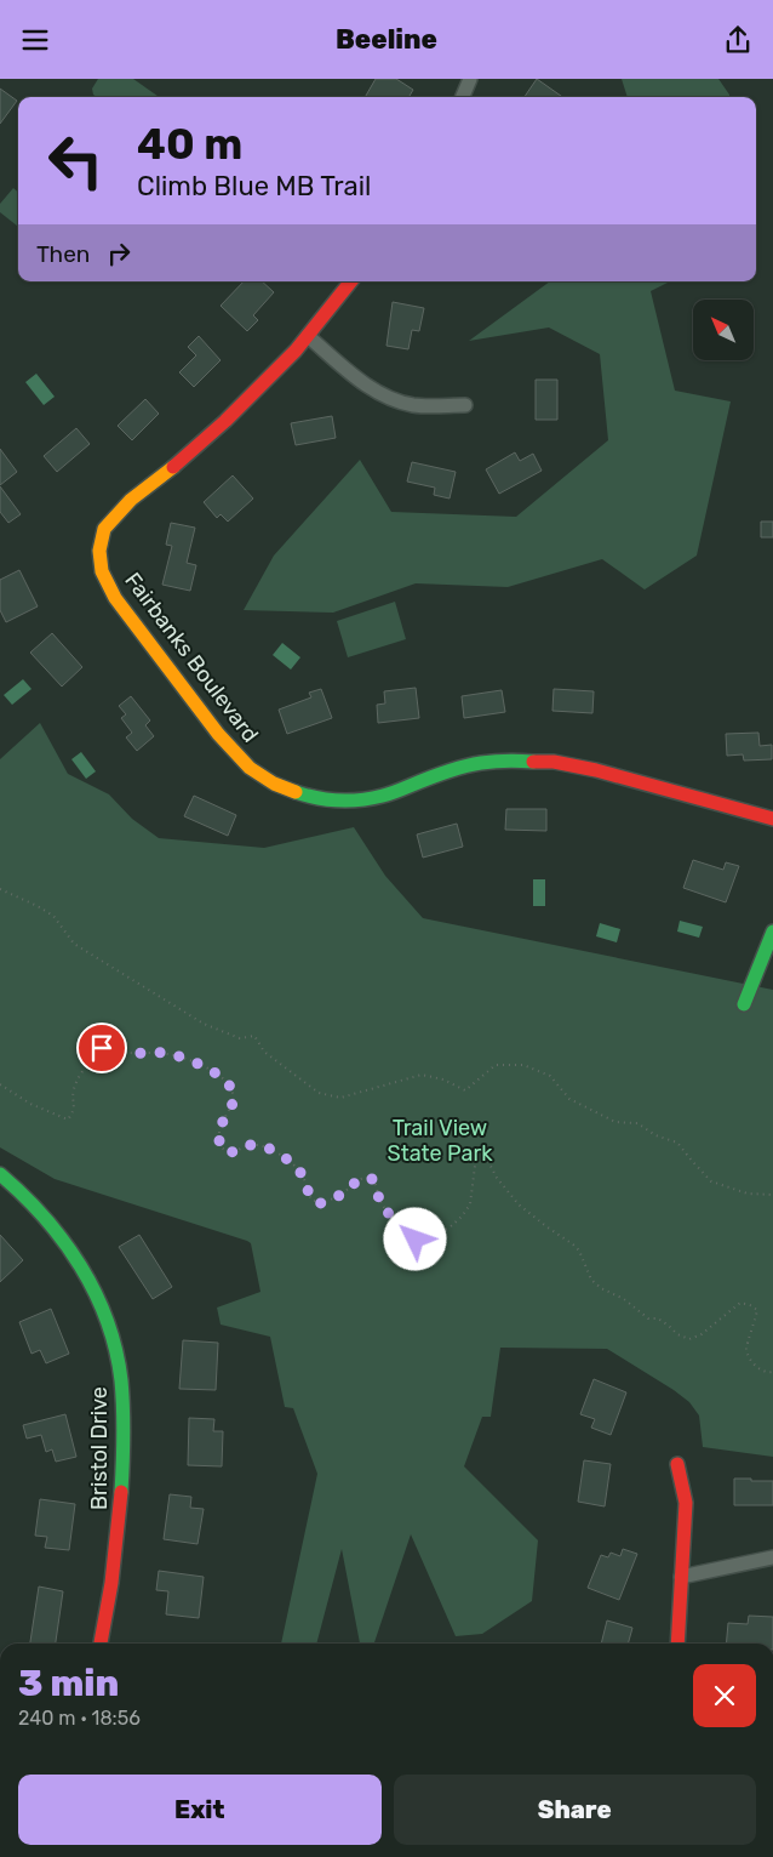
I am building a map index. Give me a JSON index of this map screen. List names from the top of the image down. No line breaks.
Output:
{"streets":{"street":["Fairbanks Boulevard","Bristol Drive"]},"parks":["Trail View State Park"],"north":"top left","page":{"header":"Beeline","turn":["40 m","Climb Blue MB Trail"],"then":"Then","heading":["3 min","240 m · 18:56"],"buttons":["Exit","Share"]}}
